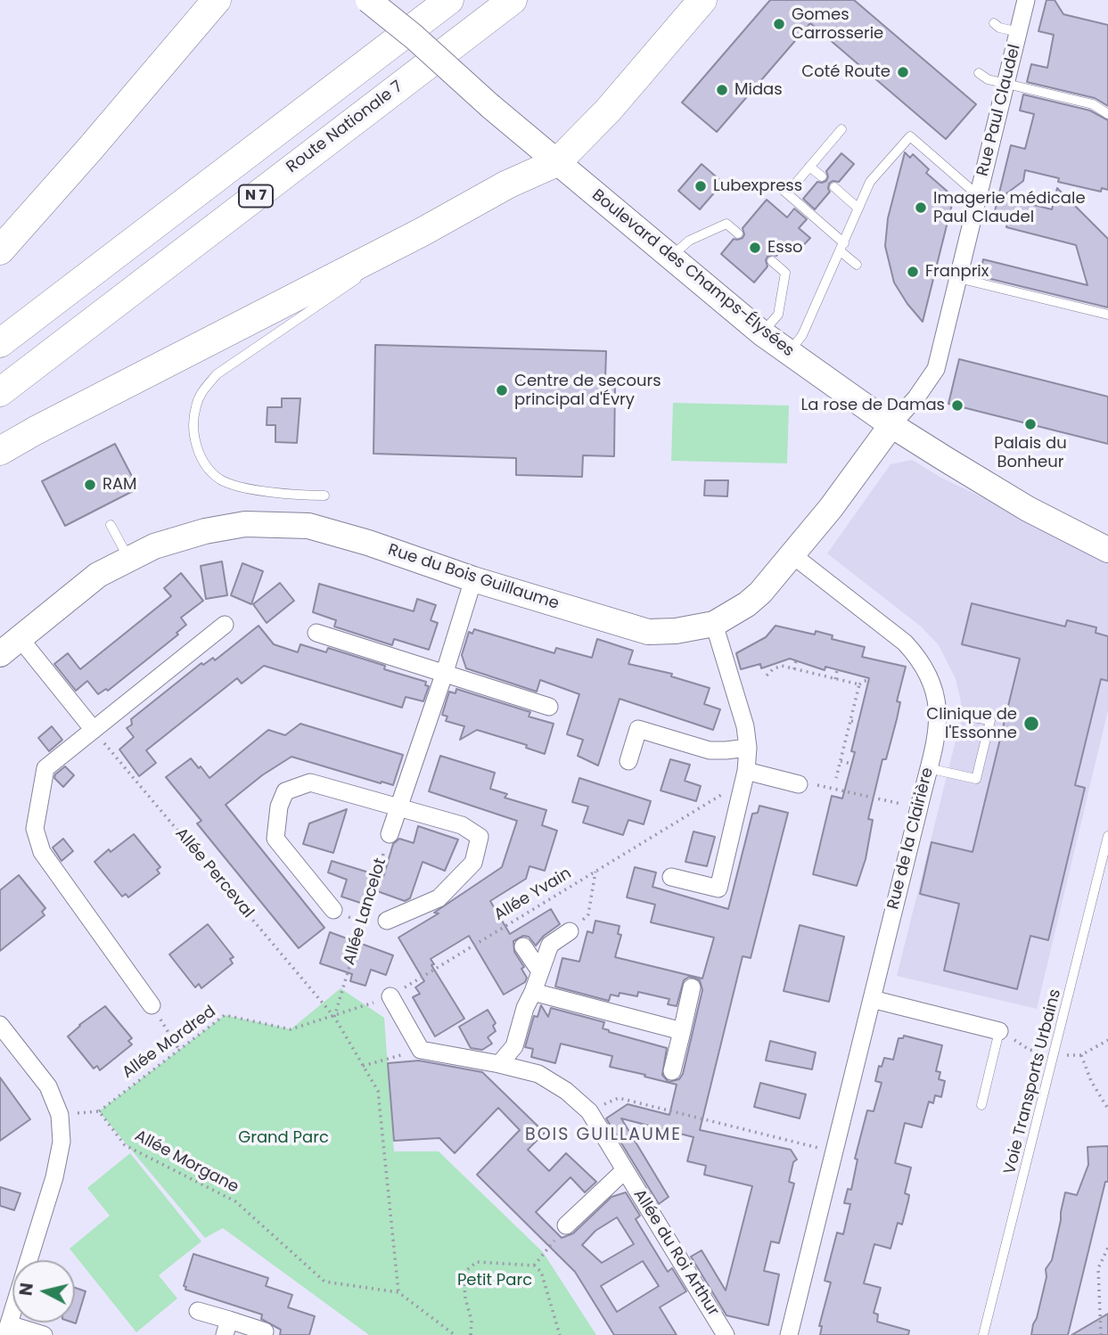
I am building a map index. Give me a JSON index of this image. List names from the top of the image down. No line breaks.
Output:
{"streets":{"main road":["Route Nationale 7","N 7","Boulevard des Champs-Élysées","Rue du Bois Guillaume"],"street":["Rue Paul Claudel","Rue de la Clairière","Allée Lancelot","Allée du Roi Arthur"],"lane":["Voie Transports Urbains"],"path":["Allée Perceval","Allée Yvain","Allée Mordred","Allée Morgane"]},"crossings":[["Rue Paul Claudel","Boulevard des Champs-Élysées"],["Rue Paul Claudel","Rue du Bois Guillaume"],["Boulevard des Champs-Élysées","Rue du Bois Guillaume"],["Rue du Bois Guillaume","Rue de la Clairière"],["Allée Perceval","Allée Yvain"],["Allée Perceval","Allée Lancelot"],["Allée Perceval","Allée Mordred"],["Allée Yvain","Allée Lancelot"],["Allée Yvain","Allée Mordred"],["Allée Lancelot","Allée Mordred"],["Allée Mordred","Allée Morgane"]],"districts":["BOIS GUILLAUME"],"parks":["Grand Parc","Petit Parc"],"places":["Gomes Carrosserie","Coté Route","Midas","Lubexpress","Imagerie médicale Paul Claudel","Esso","Franprix","Centre de secours principal d'Évry","La rose de Damas","Palais du Bonheur","RAM","Clinique de l'Essonne"],"north":"left"}
